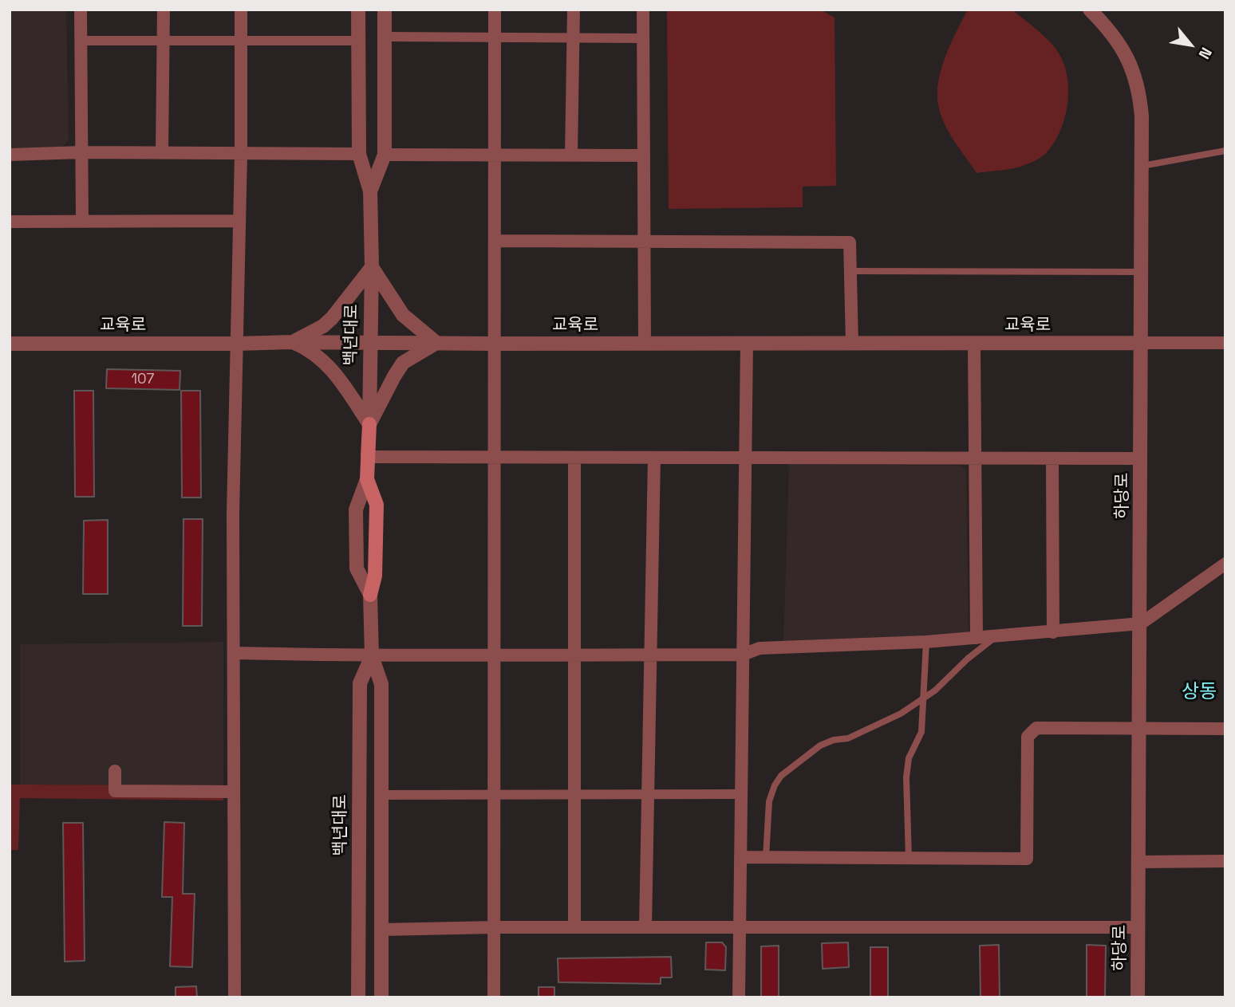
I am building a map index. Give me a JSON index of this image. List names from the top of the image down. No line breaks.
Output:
{"streets":{"main road":["백년대로"],"street":["교육로","하당로"]},"crossings":[["교육로","백년대로"],["교육로","하당로"]],"districts":["상동"],"house_numbers":["107"],"north":"bottom right"}
